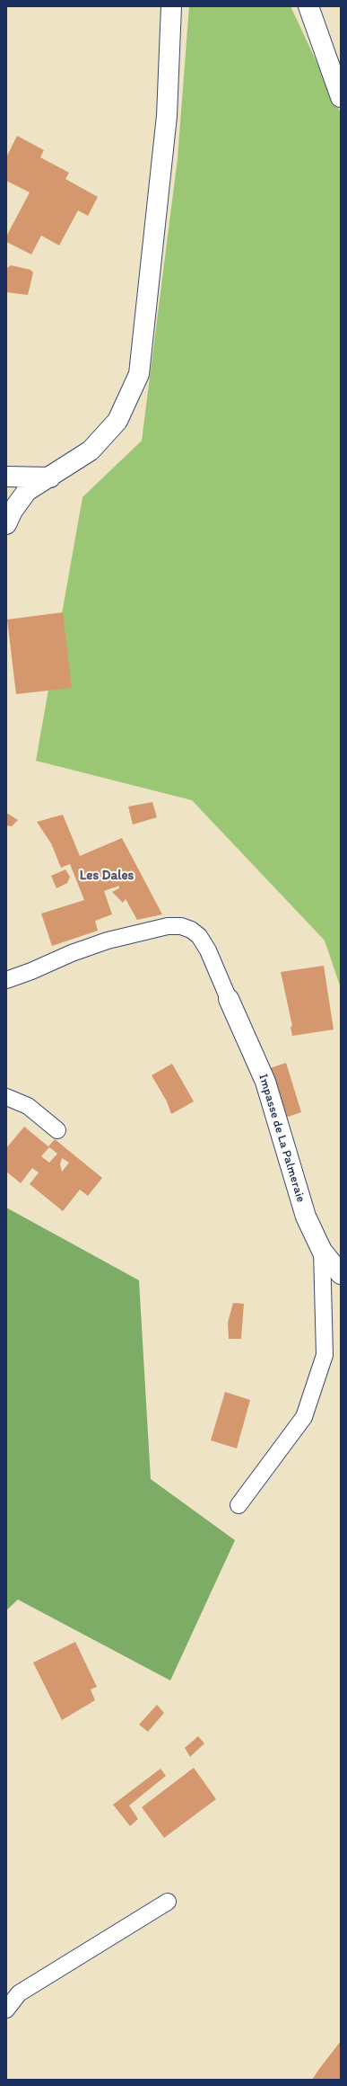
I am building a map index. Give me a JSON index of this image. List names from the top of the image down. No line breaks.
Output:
{"streets":{"street":["Impasse de La Palmeraie"]},"districts":["Les Dales"]}
